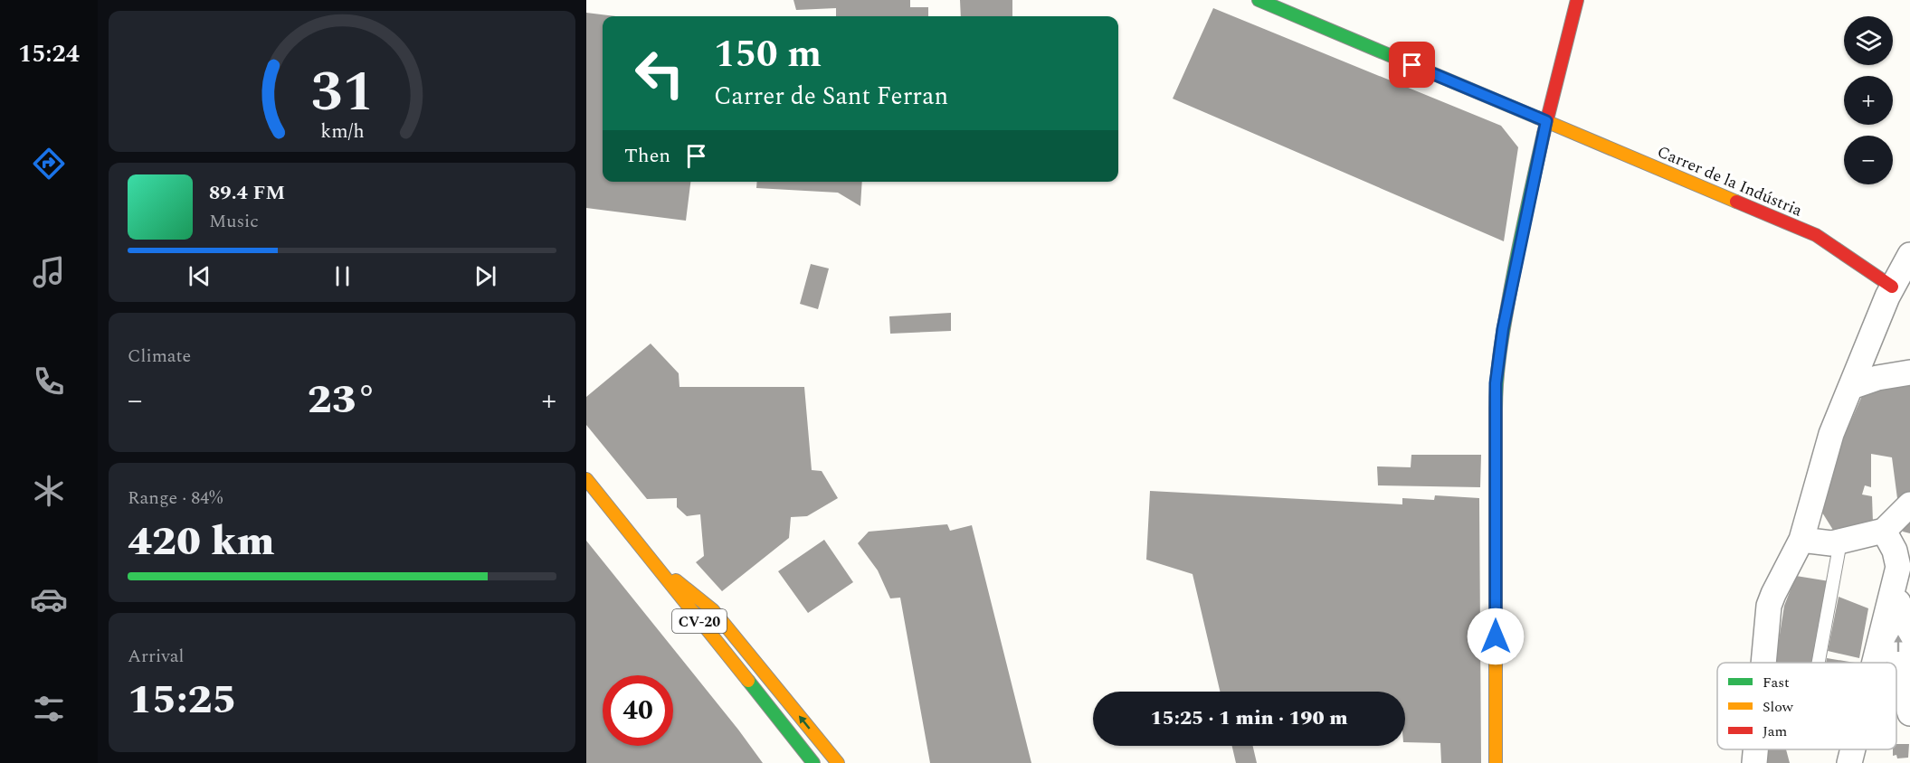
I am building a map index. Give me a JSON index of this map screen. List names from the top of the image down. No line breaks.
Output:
{"streets":{"street":["Carrer de la Indústria","CV-20"]},"legend":["Fast","Slow","Jam"],"page":{"tabs":"15:24","map_buttons":["+","−"],"turn":["150 m","Carrer de Sant Ferran"],"then":"Then","song":["89.4 FM","Music"],"tile":["Climate",["Range · 84%","420 km"],["Arrival","15:25"]],"heat":["−","23°","+"],"limit":"40","trip":"15:25 · 1 min · 190 m","gauge":["31","km/h"]}}
